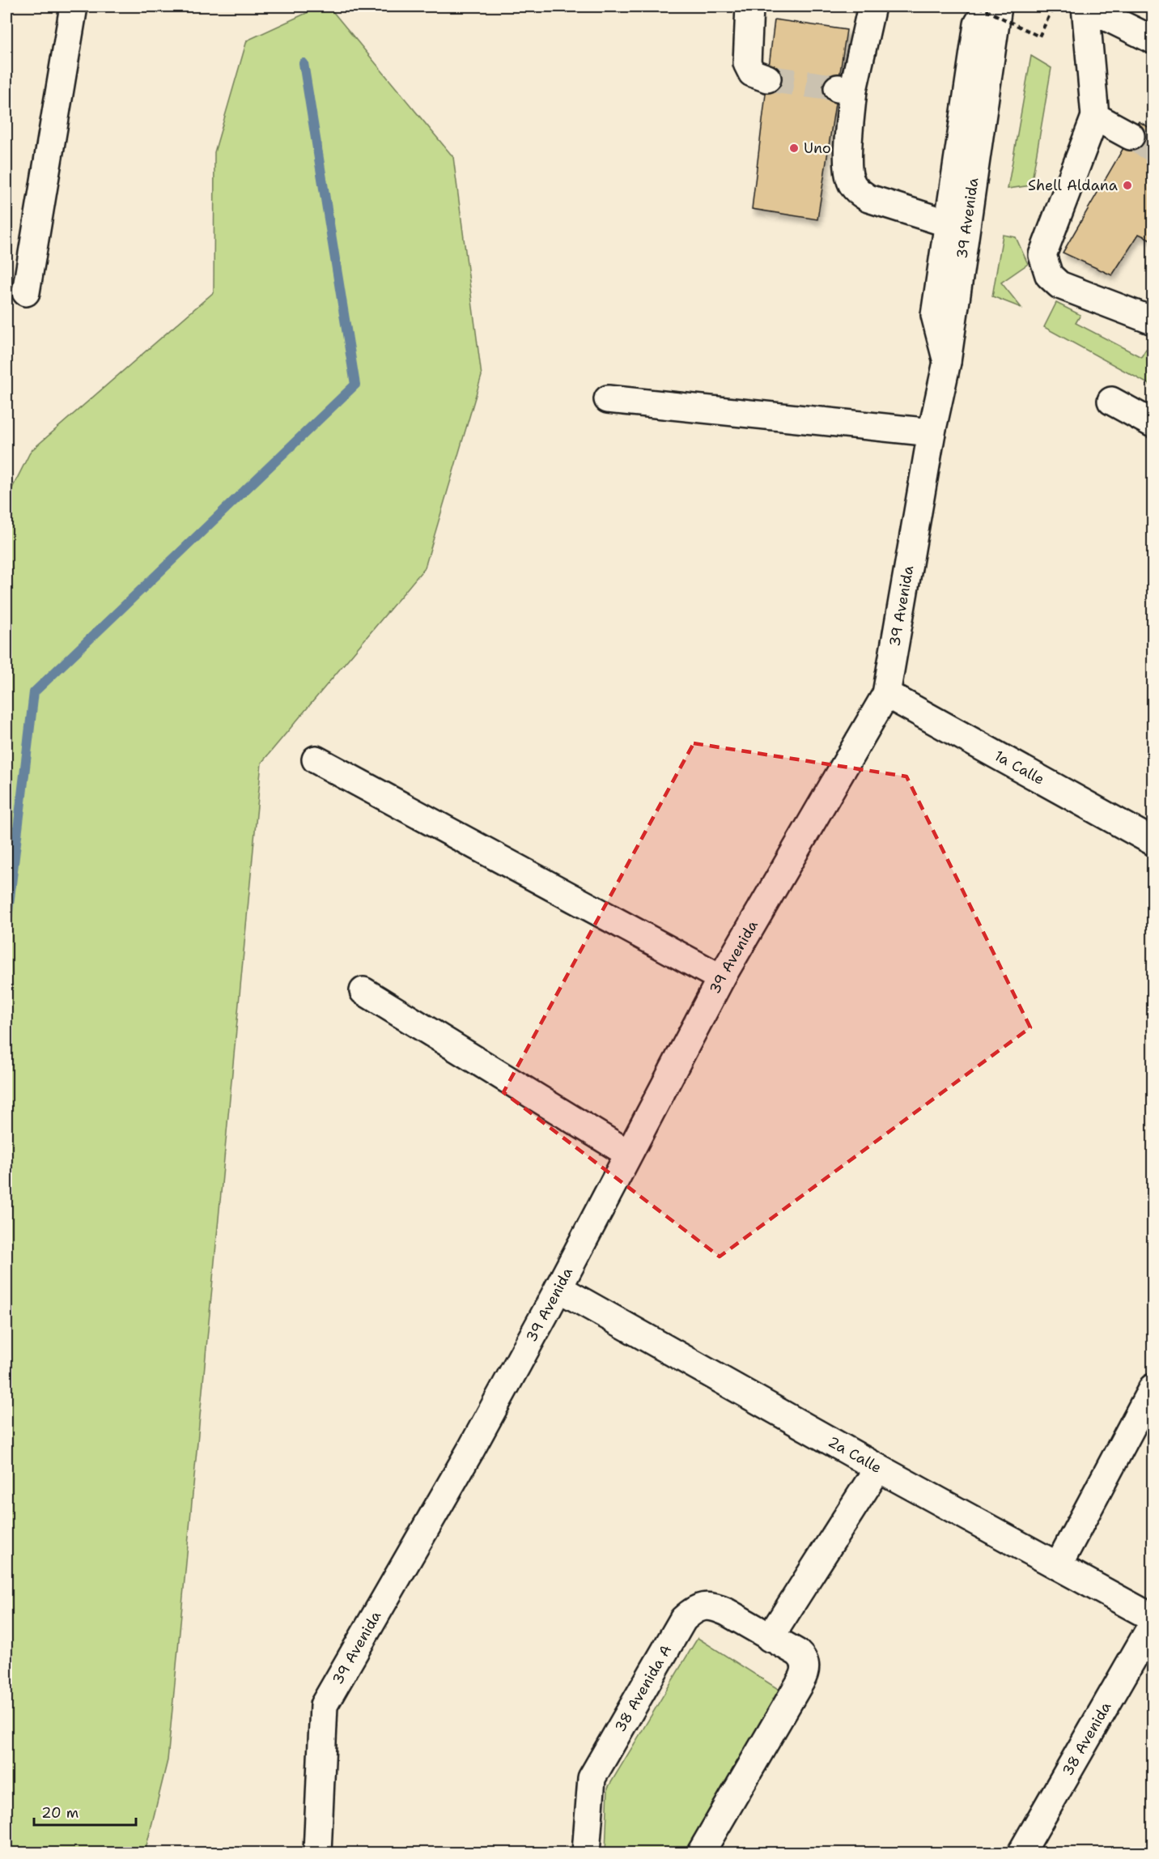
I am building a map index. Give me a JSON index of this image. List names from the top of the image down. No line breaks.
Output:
{"streets":{"main road":["39 Avenida","1a Calle","2a Calle","38 Avenida A","38 Avenida"]},"crossings":[["39 Avenida","1a Calle"],["39 Avenida","2a Calle"]],"places":["Uno","Shell Aldana"],"scale_bar":"20 m"}
